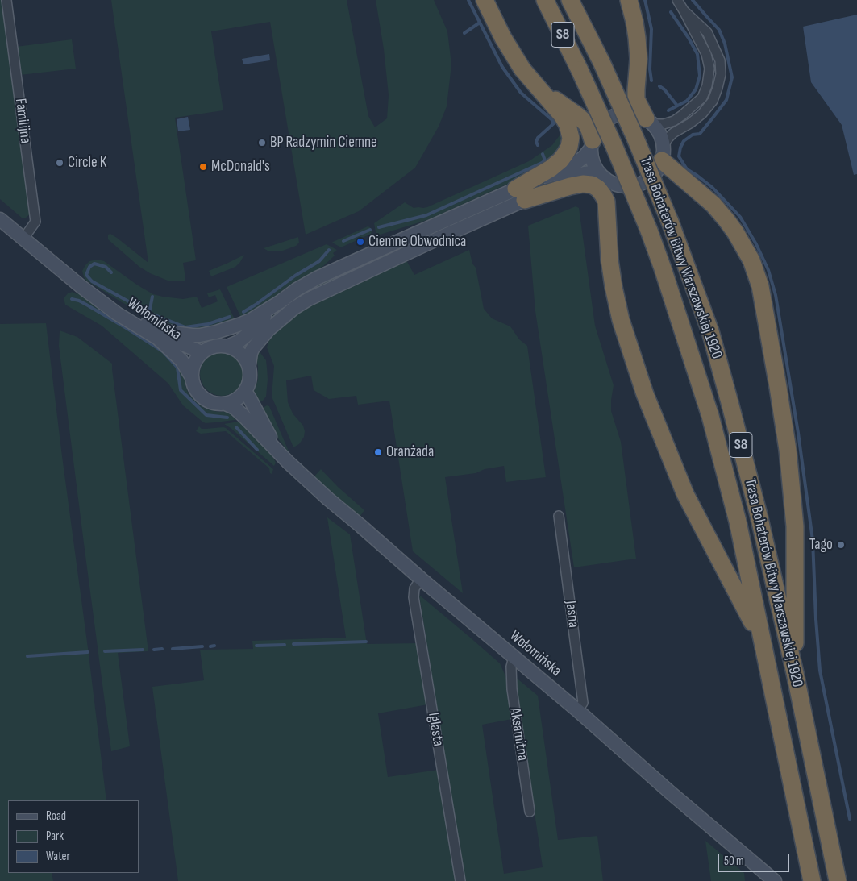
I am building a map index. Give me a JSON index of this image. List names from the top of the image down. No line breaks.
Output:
{"streets":{"highway":["S8","Trasa Bohaterów Bitwy Warszawskiej 1920"],"main road":["Wołomińska"],"street":["Familijna","Jasna","Iglasta","Aksamitna"]},"crossings":[["Familijna","Wołomińska"],["Wołomińska","Jasna"],["Wołomińska","Iglasta"],["Wołomińska","Aksamitna"]],"places":["BP Radzymin Ciemne","Circle K","McDonald's","Ciemne Obwodnica","Oranżada","Tago"],"legend":["Road","Park","Water"],"scale_bar":"50 m"}
